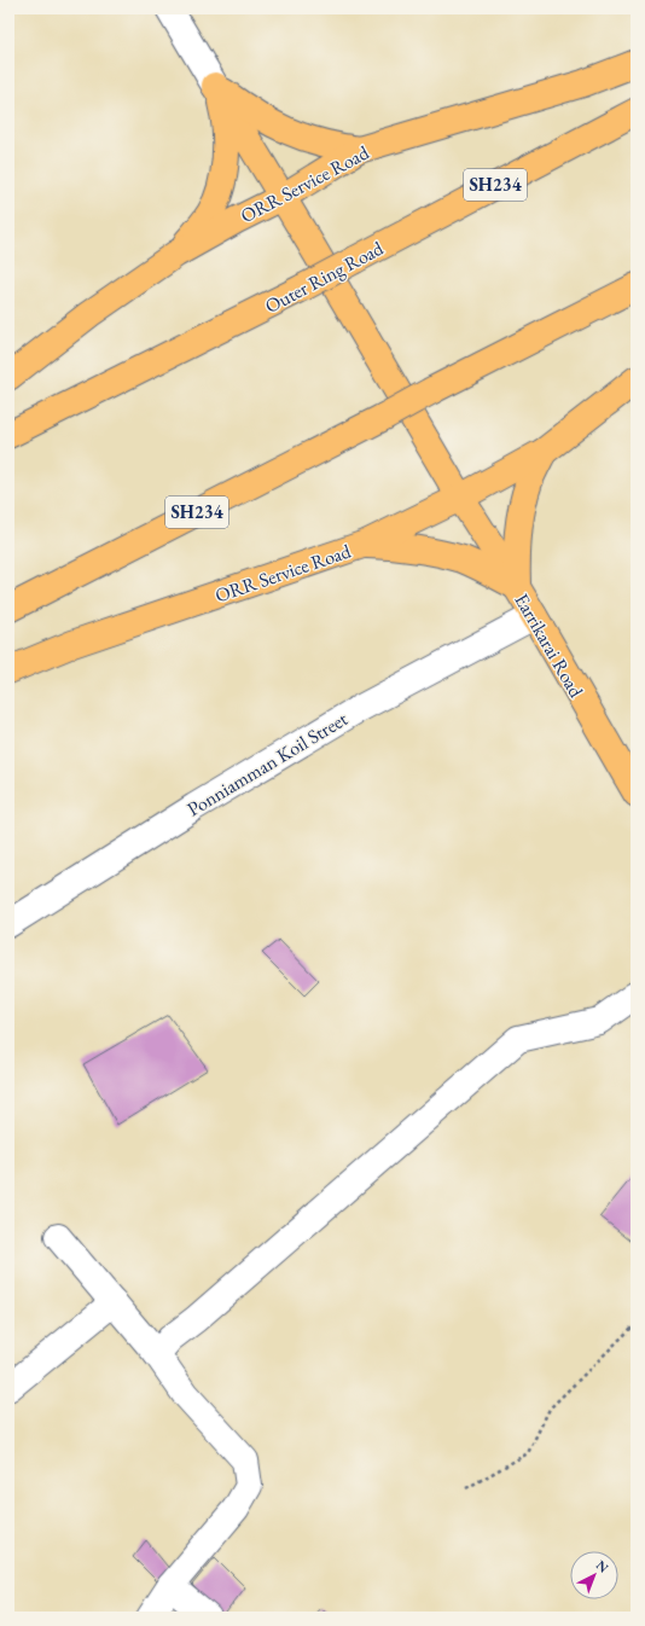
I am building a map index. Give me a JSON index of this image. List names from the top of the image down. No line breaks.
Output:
{"streets":{"main road":["ORR Service Road","SH234","Outer Ring Road","Earrikarai Road"],"street":["Ponniamman Koil Street"]},"crossings":[["ORR Service Road","Earrikarai Road"],["Earrikarai Road","Ponniamman Koil Street"]],"north":"top right"}
